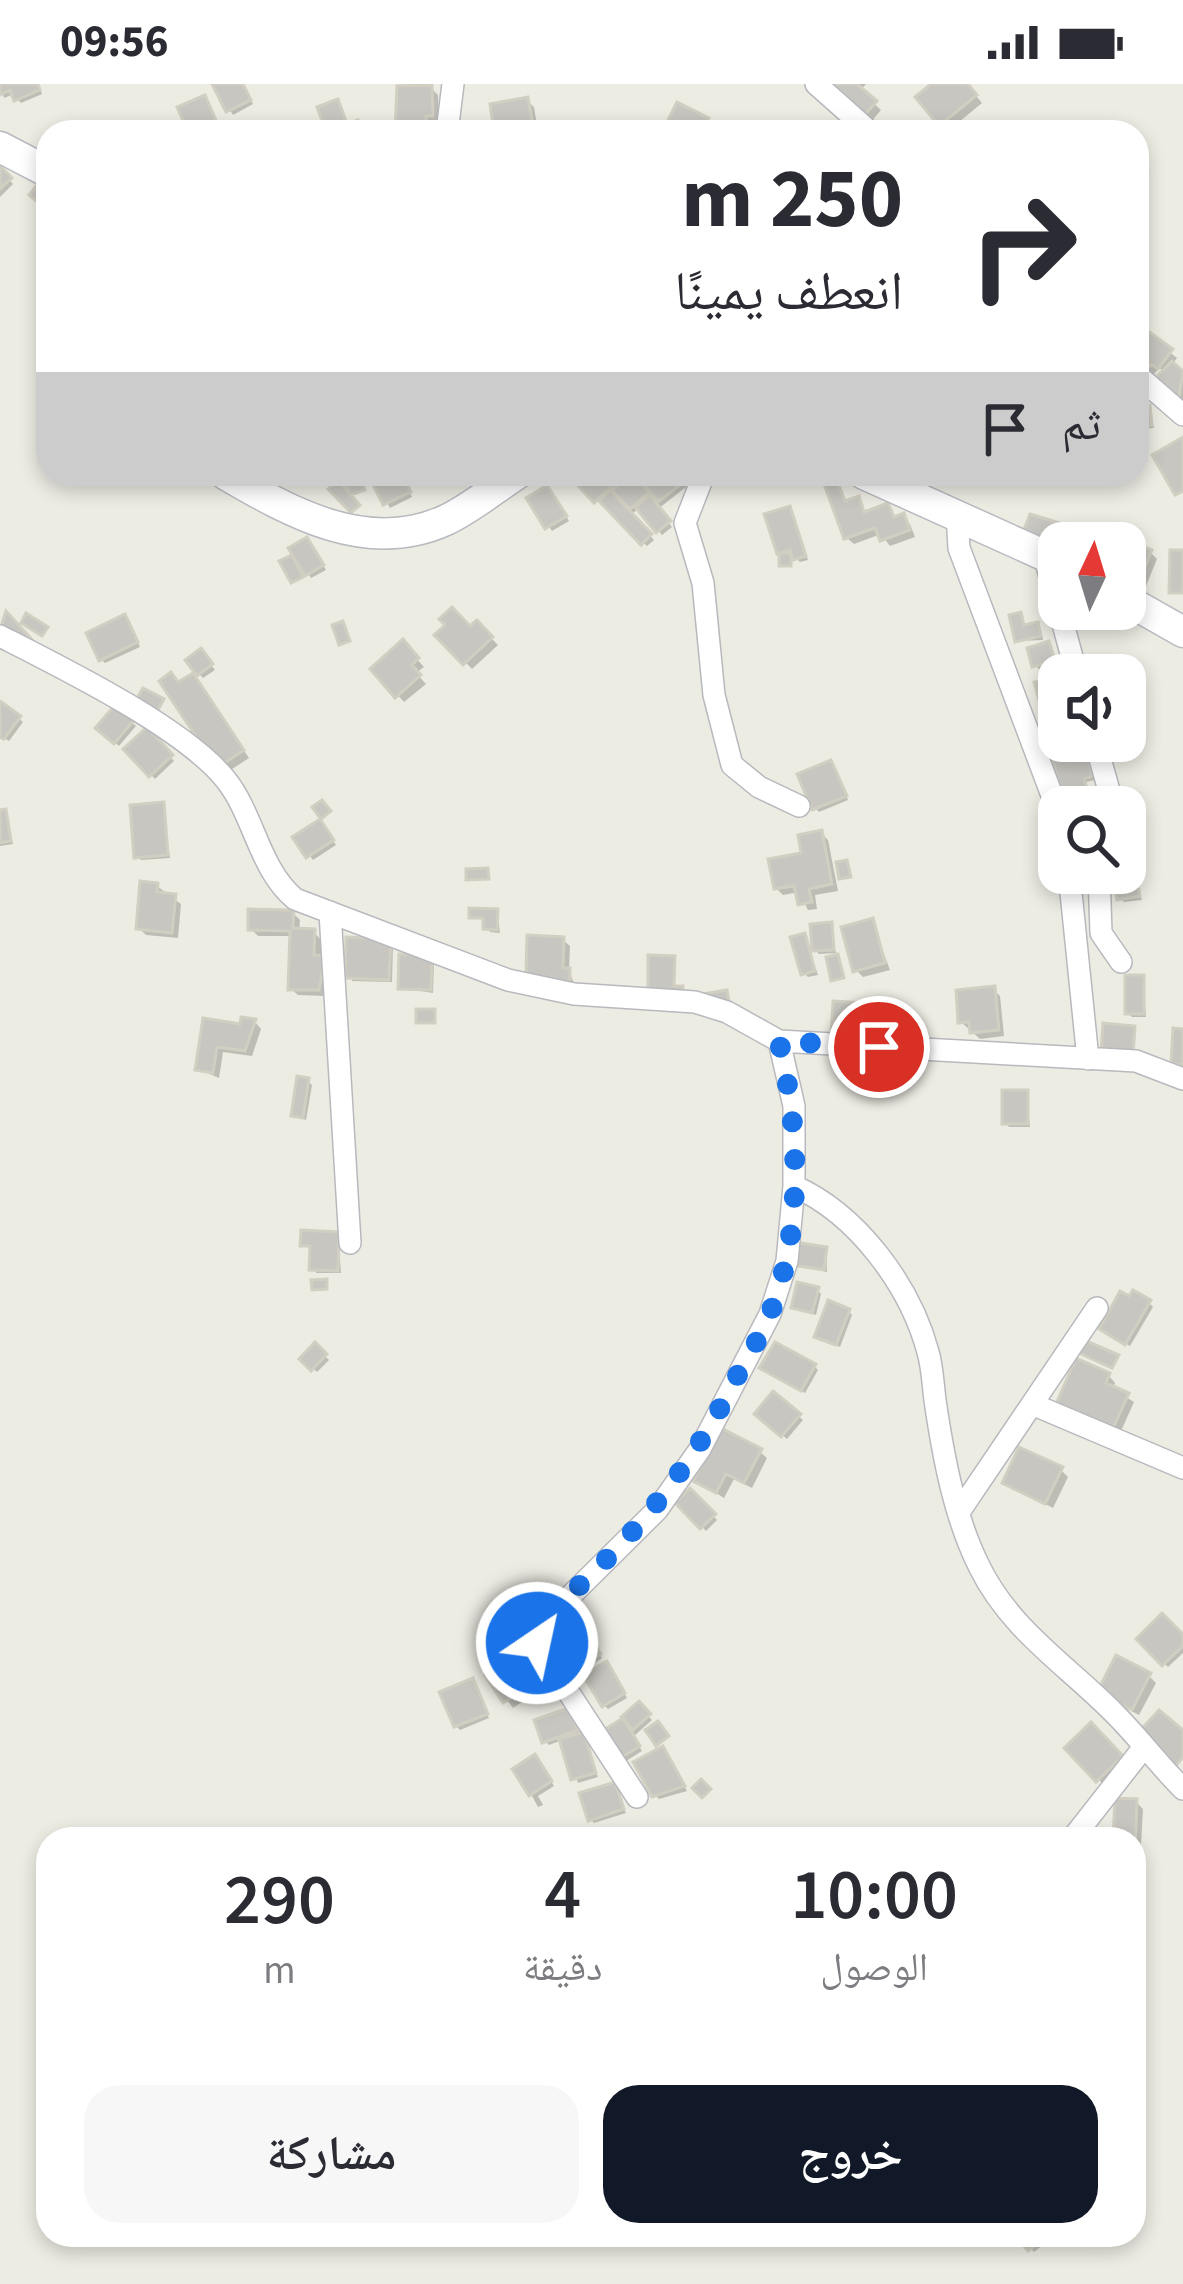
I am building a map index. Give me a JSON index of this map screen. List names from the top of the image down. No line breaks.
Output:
{"north":"top","page":{"status":"09:56","turn":["250 m","انعطف يمينًا"],"then":"ثم","eta":["10:00","الوصول","4","دقيقة","290","m"],"buttons":["خروج","مشاركة"]}}
